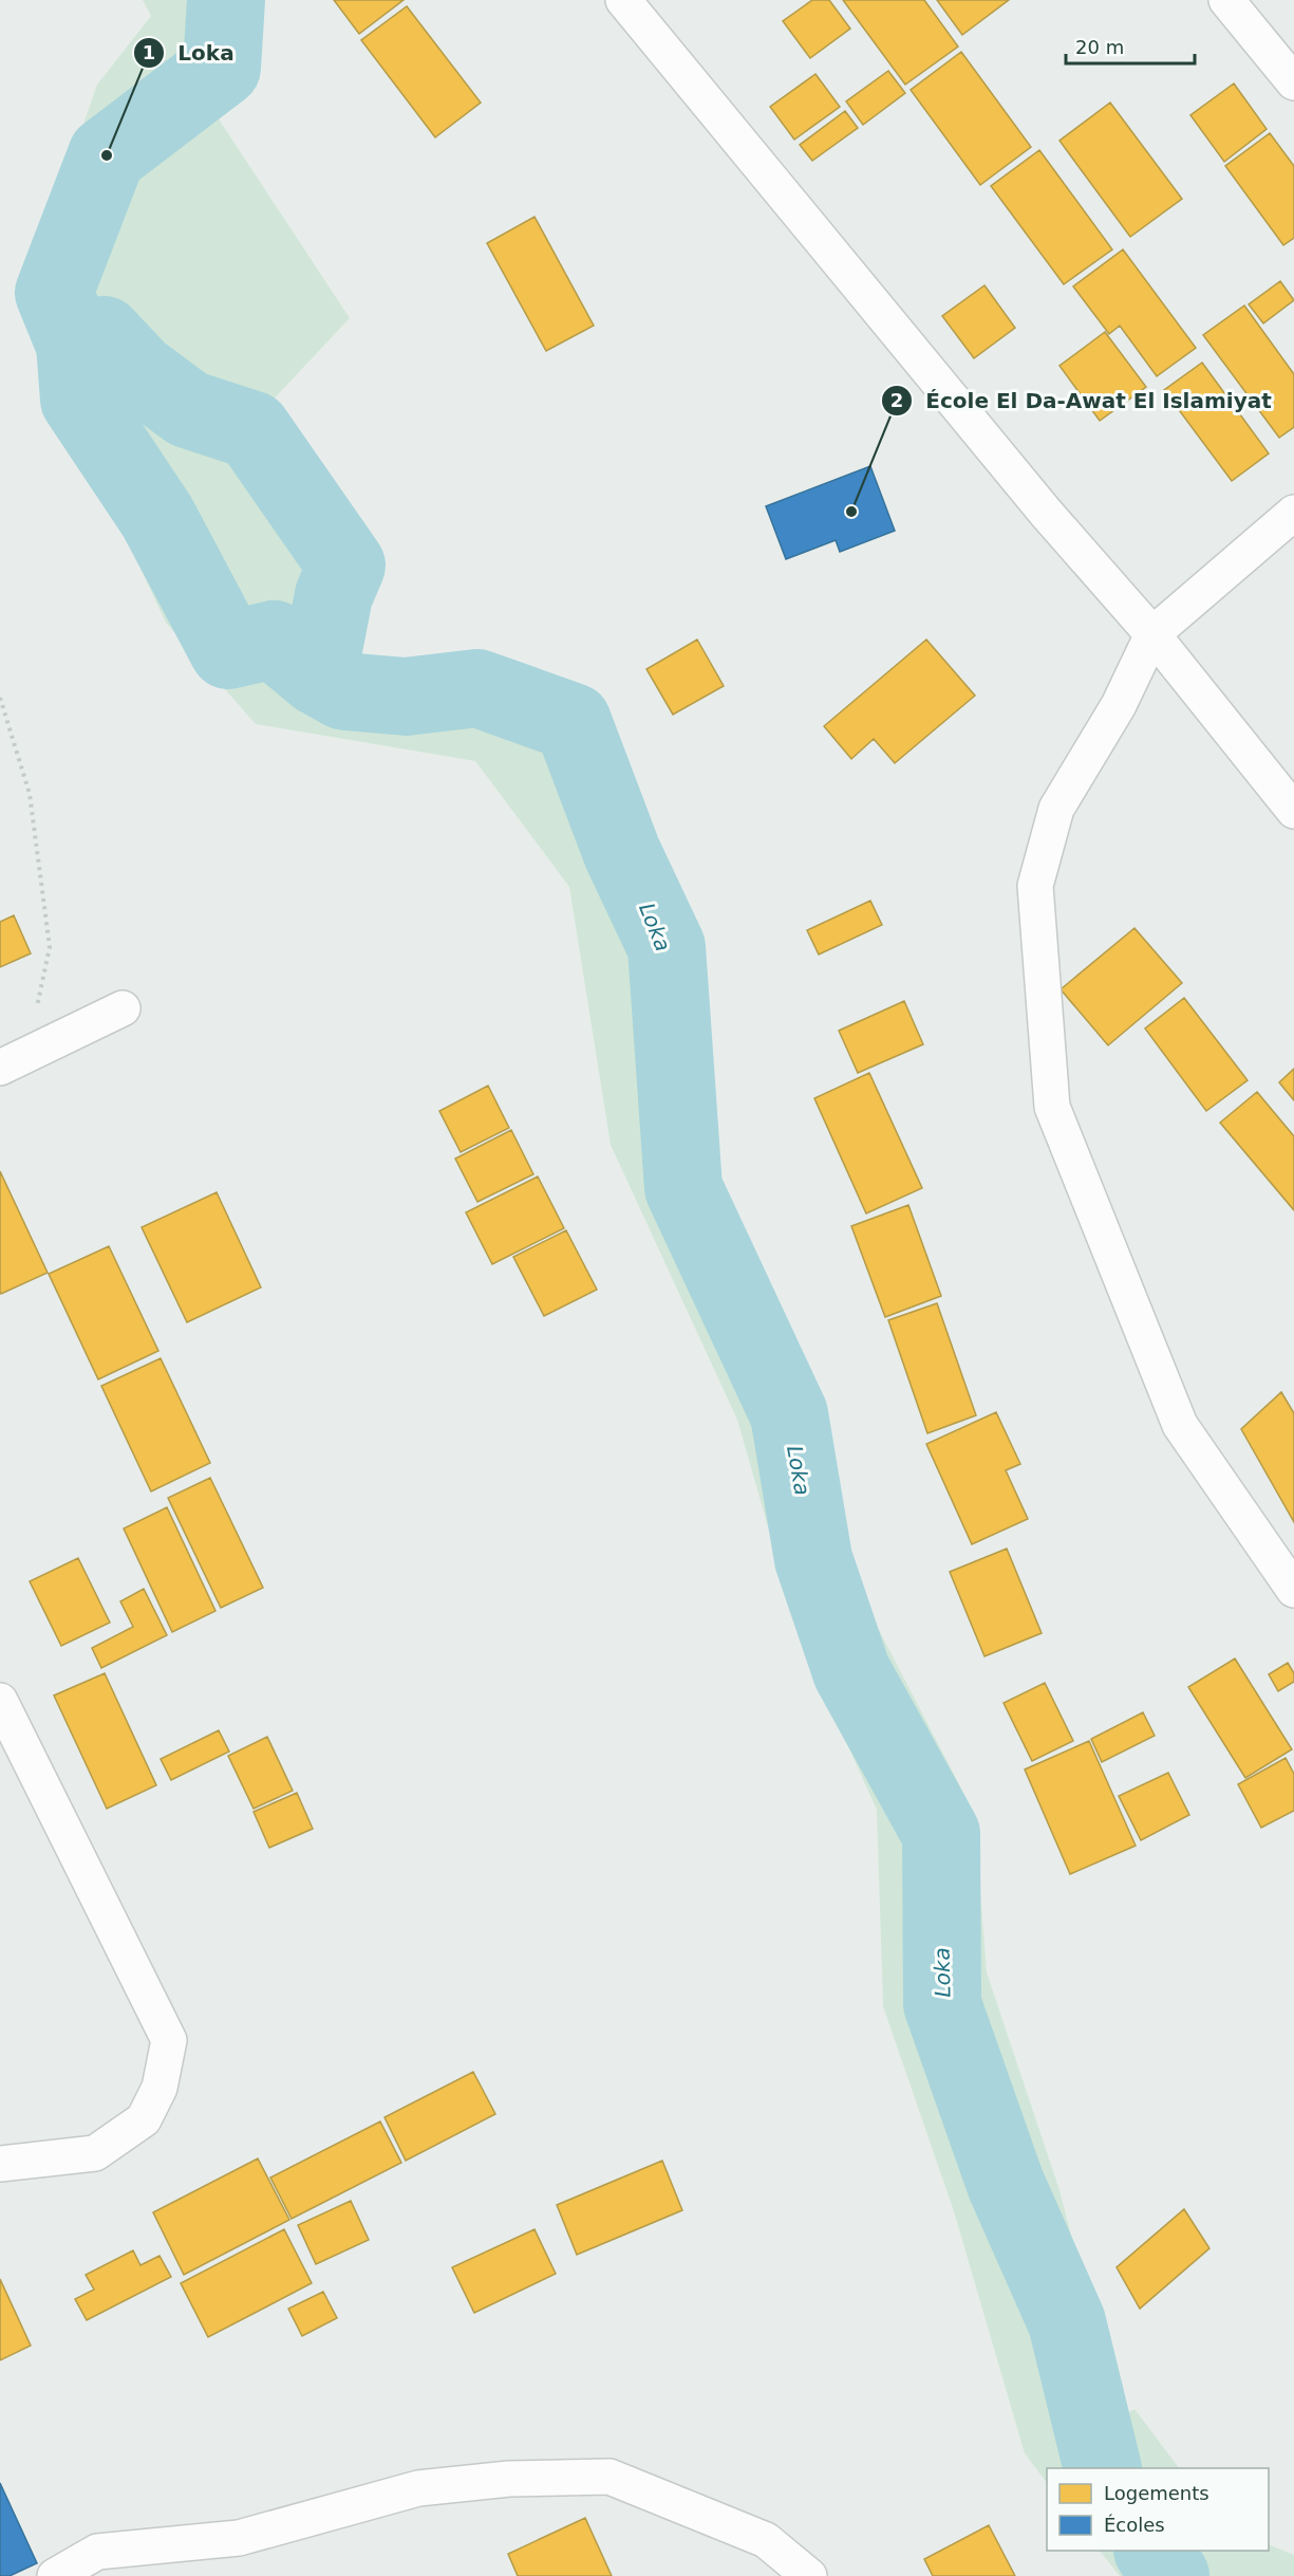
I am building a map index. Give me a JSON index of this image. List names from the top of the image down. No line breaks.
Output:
{"water":["Loka"],"places":["Loka","École El Da-Awat El Islamiyat"],"legend":["Logements","Écoles"],"scale_bar":"20 m"}
